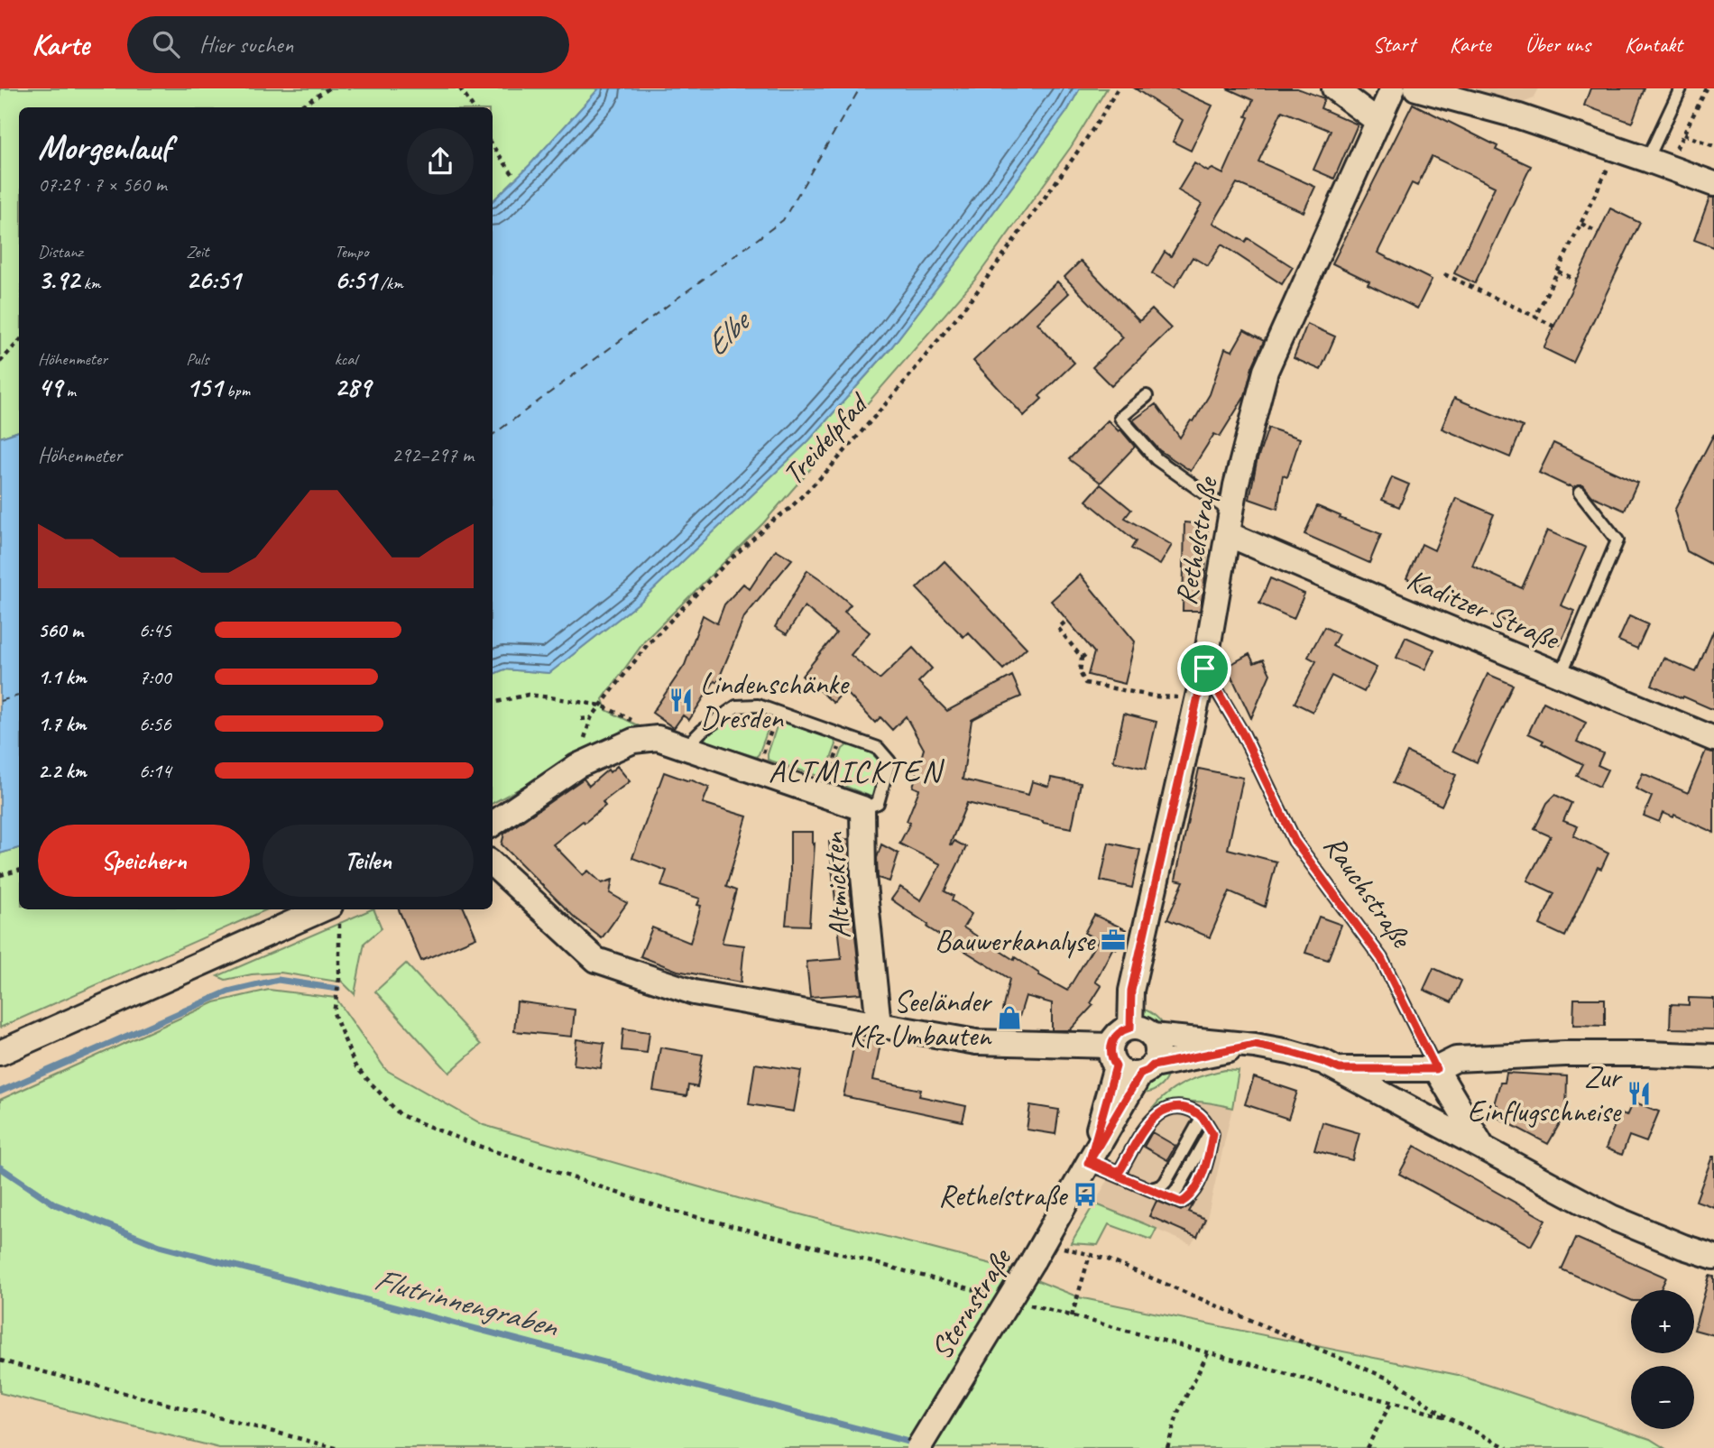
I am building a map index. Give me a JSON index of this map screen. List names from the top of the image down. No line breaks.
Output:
{"streets":{"street":["Rethelstraße","Kaditzer Straße","Altmickten","Rauchstraße","Sternstraße"],"path":["Treidelpfad"]},"crossings":[["Rethelstraße","Kaditzer Straße"],["Rethelstraße","Rauchstraße"],["Rethelstraße","Sternstraße"]],"districts":["ALTMICKTEN"],"water":["Elbe","Flutrinnengraben"],"places":{"restaurant":["Lindenschänke Dresden","Zur Einflugschneise"],"office":["Bauwerkanalyse"],"shop":["Seeländer Kfz Umbauten"],"bus stop":["Rethelstraße"]},"page":{"header":"Karte","search":"Hier suchen","nav":["Start","Karte","Über uns","Kontakt"],"heading":["Morgenlauf","07:29 · 7 × 560 m"],"stats":[["Distanz","3.92 km"],["Zeit","26:51"],["Tempo","6:51 /km"],["Höhenmeter","49 m"],["Puls","151 bpm"],["kcal","289"]],"chart":["Höhenmeter","292–297 m"],"list":[{"name":"560 m","note":"6:45"},{"name":"1.1 km","note":"7:00"},{"name":"1.7 km","note":"6:56"},{"name":"2.2 km","note":"6:14"}],"buttons":["Speichern","Teilen"],"map_buttons":["+","−"]}}
